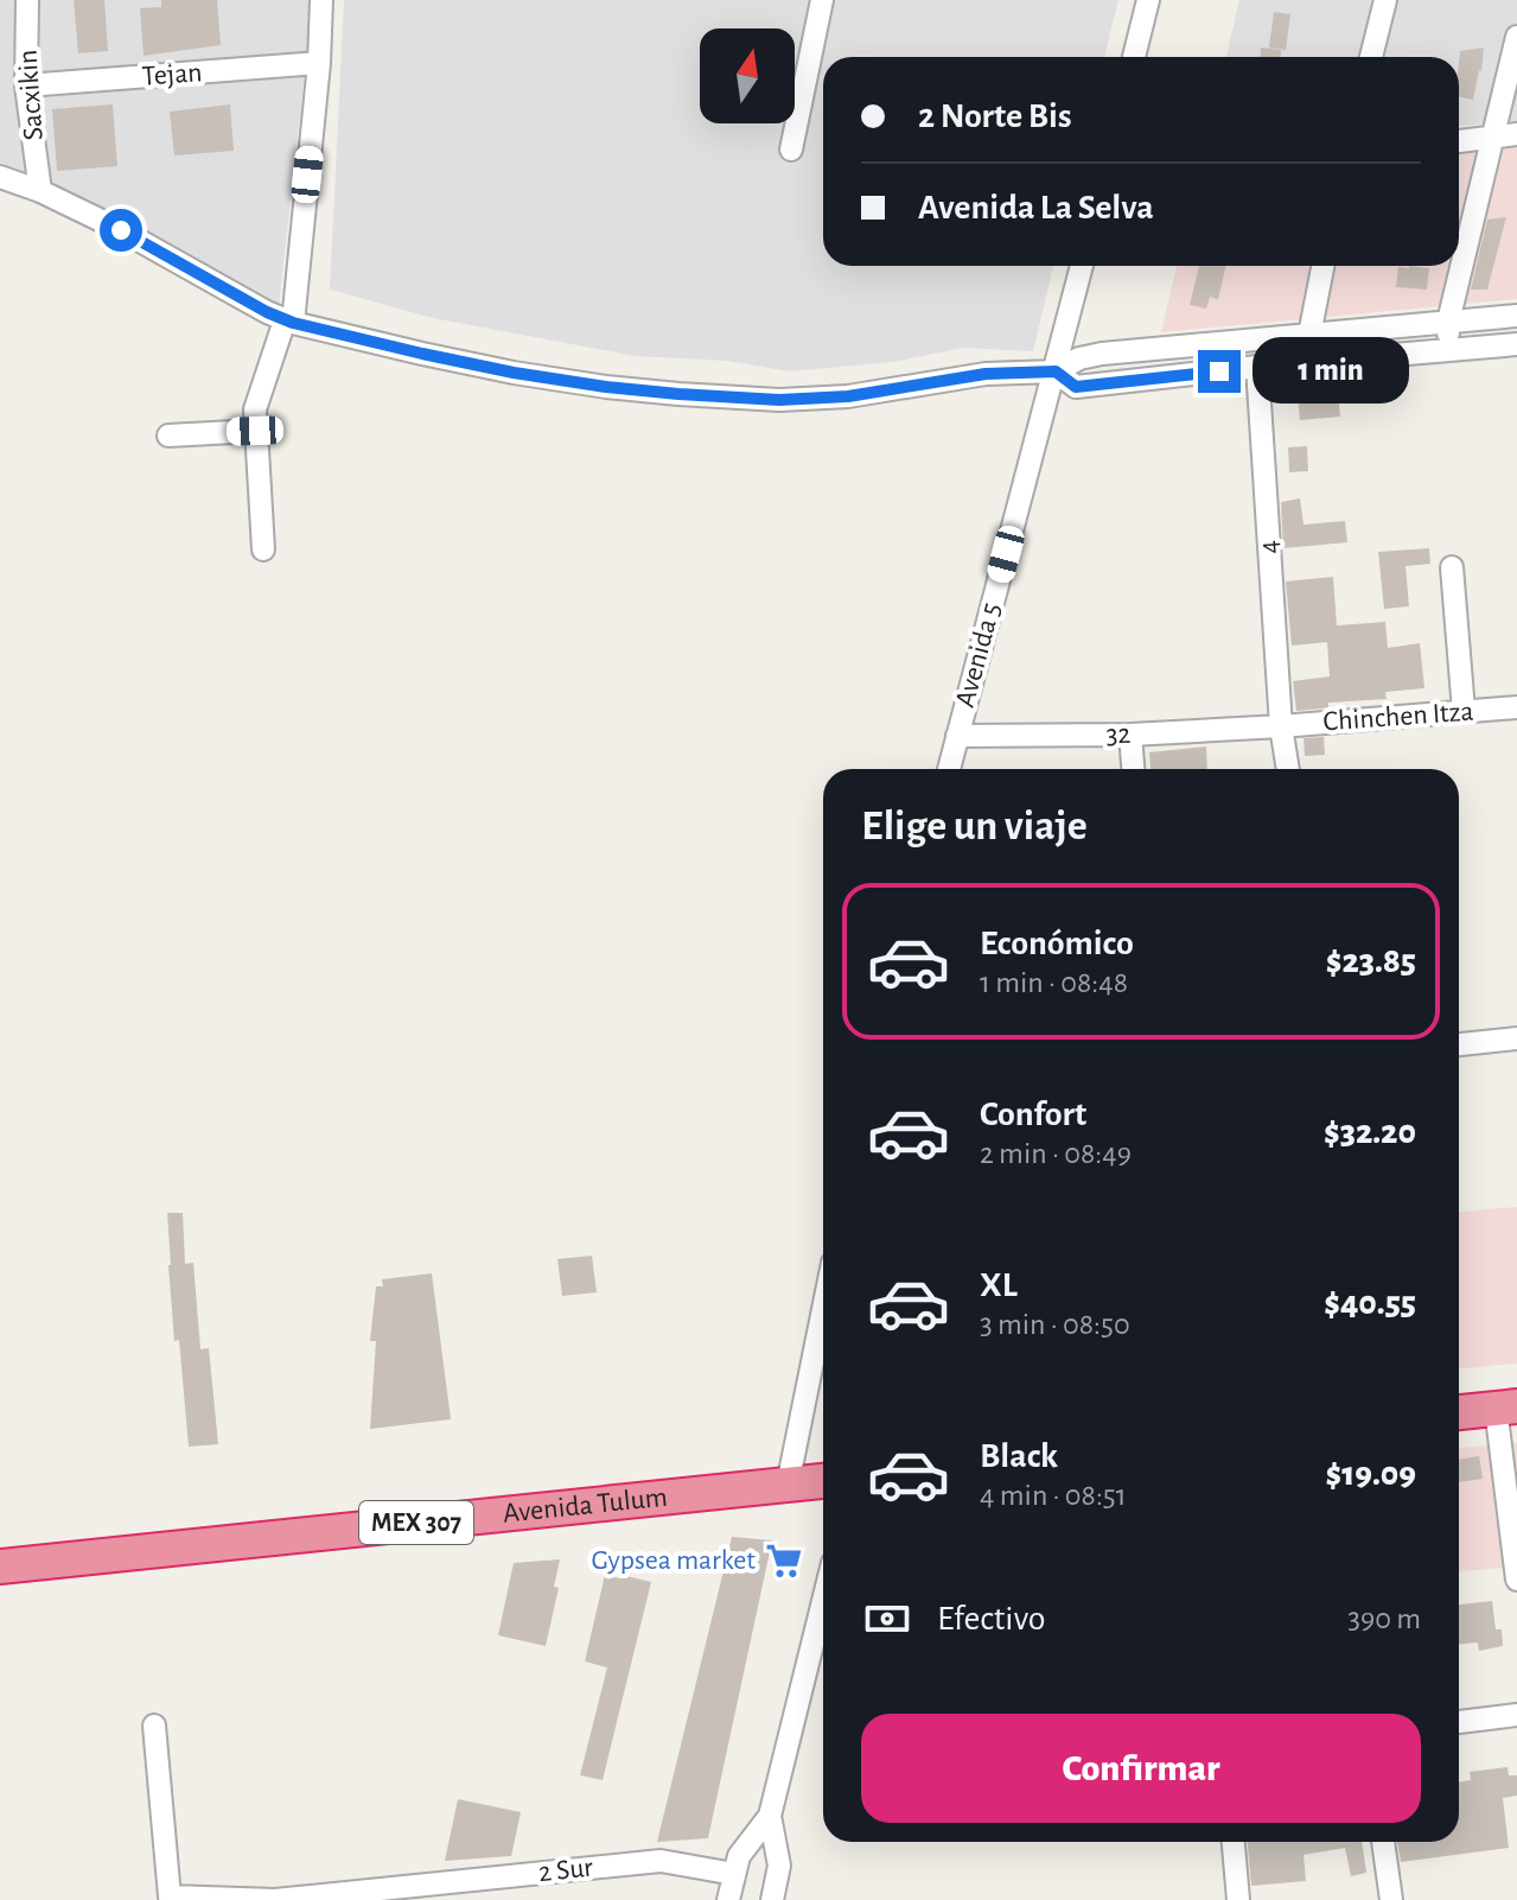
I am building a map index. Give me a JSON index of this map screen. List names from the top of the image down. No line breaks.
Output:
{"streets":{"highway":["Avenida Tulum","MEX 307"],"street":["Tejan","Sacxikin","4","Avenida 5","Chinchen Itza","32","2 Sur"]},"crossings":[["Tejan","Sacxikin"],["4","Chinchen Itza"],["4","32"],["Avenida 5","32"],["Chinchen Itza","32"]],"places":{"supermarket":["Gypsea market"]},"north":"top","page":{"banner":["2 Norte Bis","Avenida La Selva"],"bubble":"1 min","heading":"Elige un viaje","list":[{"name":"Económico","note":"1 min · 08:48","value":"$23.85"},{"name":"Confort","note":"2 min · 08:49","value":"$32.20"},{"name":"XL","note":"3 min · 08:50","value":"$40.55"},{"name":"Black","note":"4 min · 08:51","value":"$19.09"}],"pay":["Efectivo","390 m"],"buttons":"Confirmar"}}
